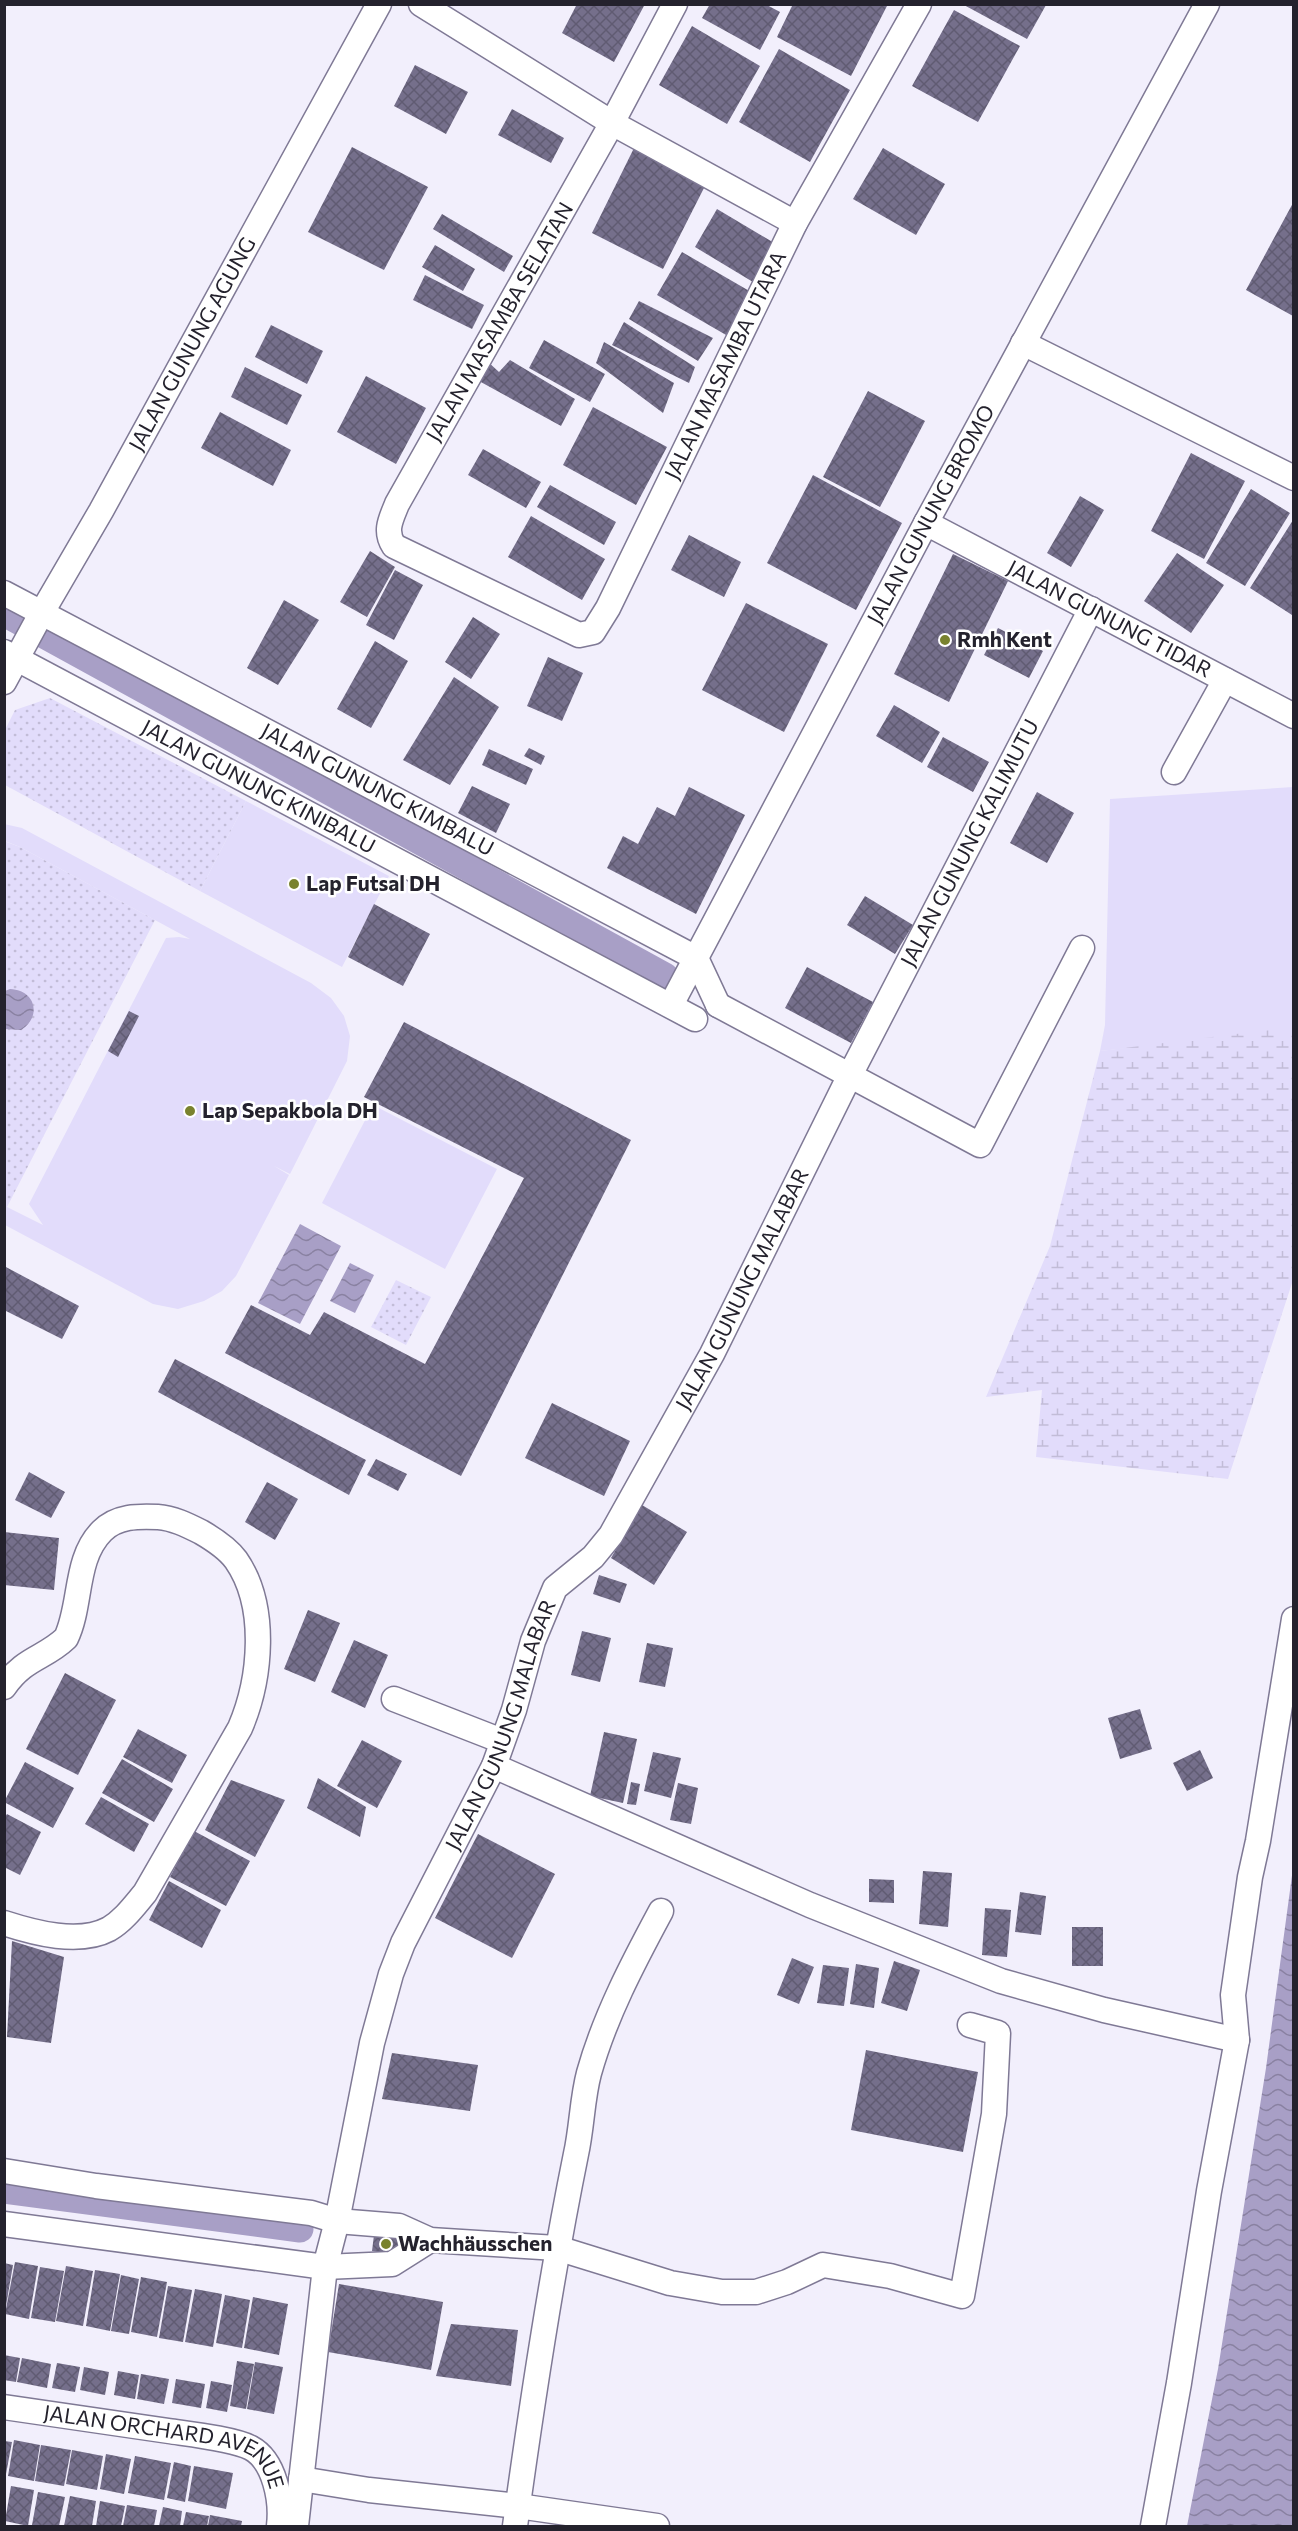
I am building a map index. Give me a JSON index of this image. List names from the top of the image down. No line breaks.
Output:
{"streets":{"street":["JALAN MASAMBA SELATAN","JALAN GUNUNG AGUNG","JALAN MASAMBA UTARA","JALAN GUNUNG BROMO","JALAN GUNUNG TIDAR","JALAN GUNUNG KINIBALU","JALAN GUNUNG KIMBALU","JALAN GUNUNG KALIMUTU","JALAN GUNUNG MALABAR","JALAN ORCHARD AVENUE"]},"crossings":[["JALAN MASAMBA SELATAN","JALAN MASAMBA UTARA"],["JALAN GUNUNG AGUNG","JALAN GUNUNG KINIBALU"],["JALAN GUNUNG AGUNG","JALAN GUNUNG KIMBALU"],["JALAN GUNUNG BROMO","JALAN GUNUNG TIDAR"],["JALAN GUNUNG BROMO","JALAN GUNUNG KINIBALU"],["JALAN GUNUNG BROMO","JALAN GUNUNG KIMBALU"],["JALAN GUNUNG TIDAR","JALAN GUNUNG KALIMUTU"],["JALAN GUNUNG KALIMUTU","JALAN GUNUNG MALABAR"]],"places":["Rmh Kent","Lap Futsal DH","Lap Sepakbola DH","Wachhäusschen"]}
